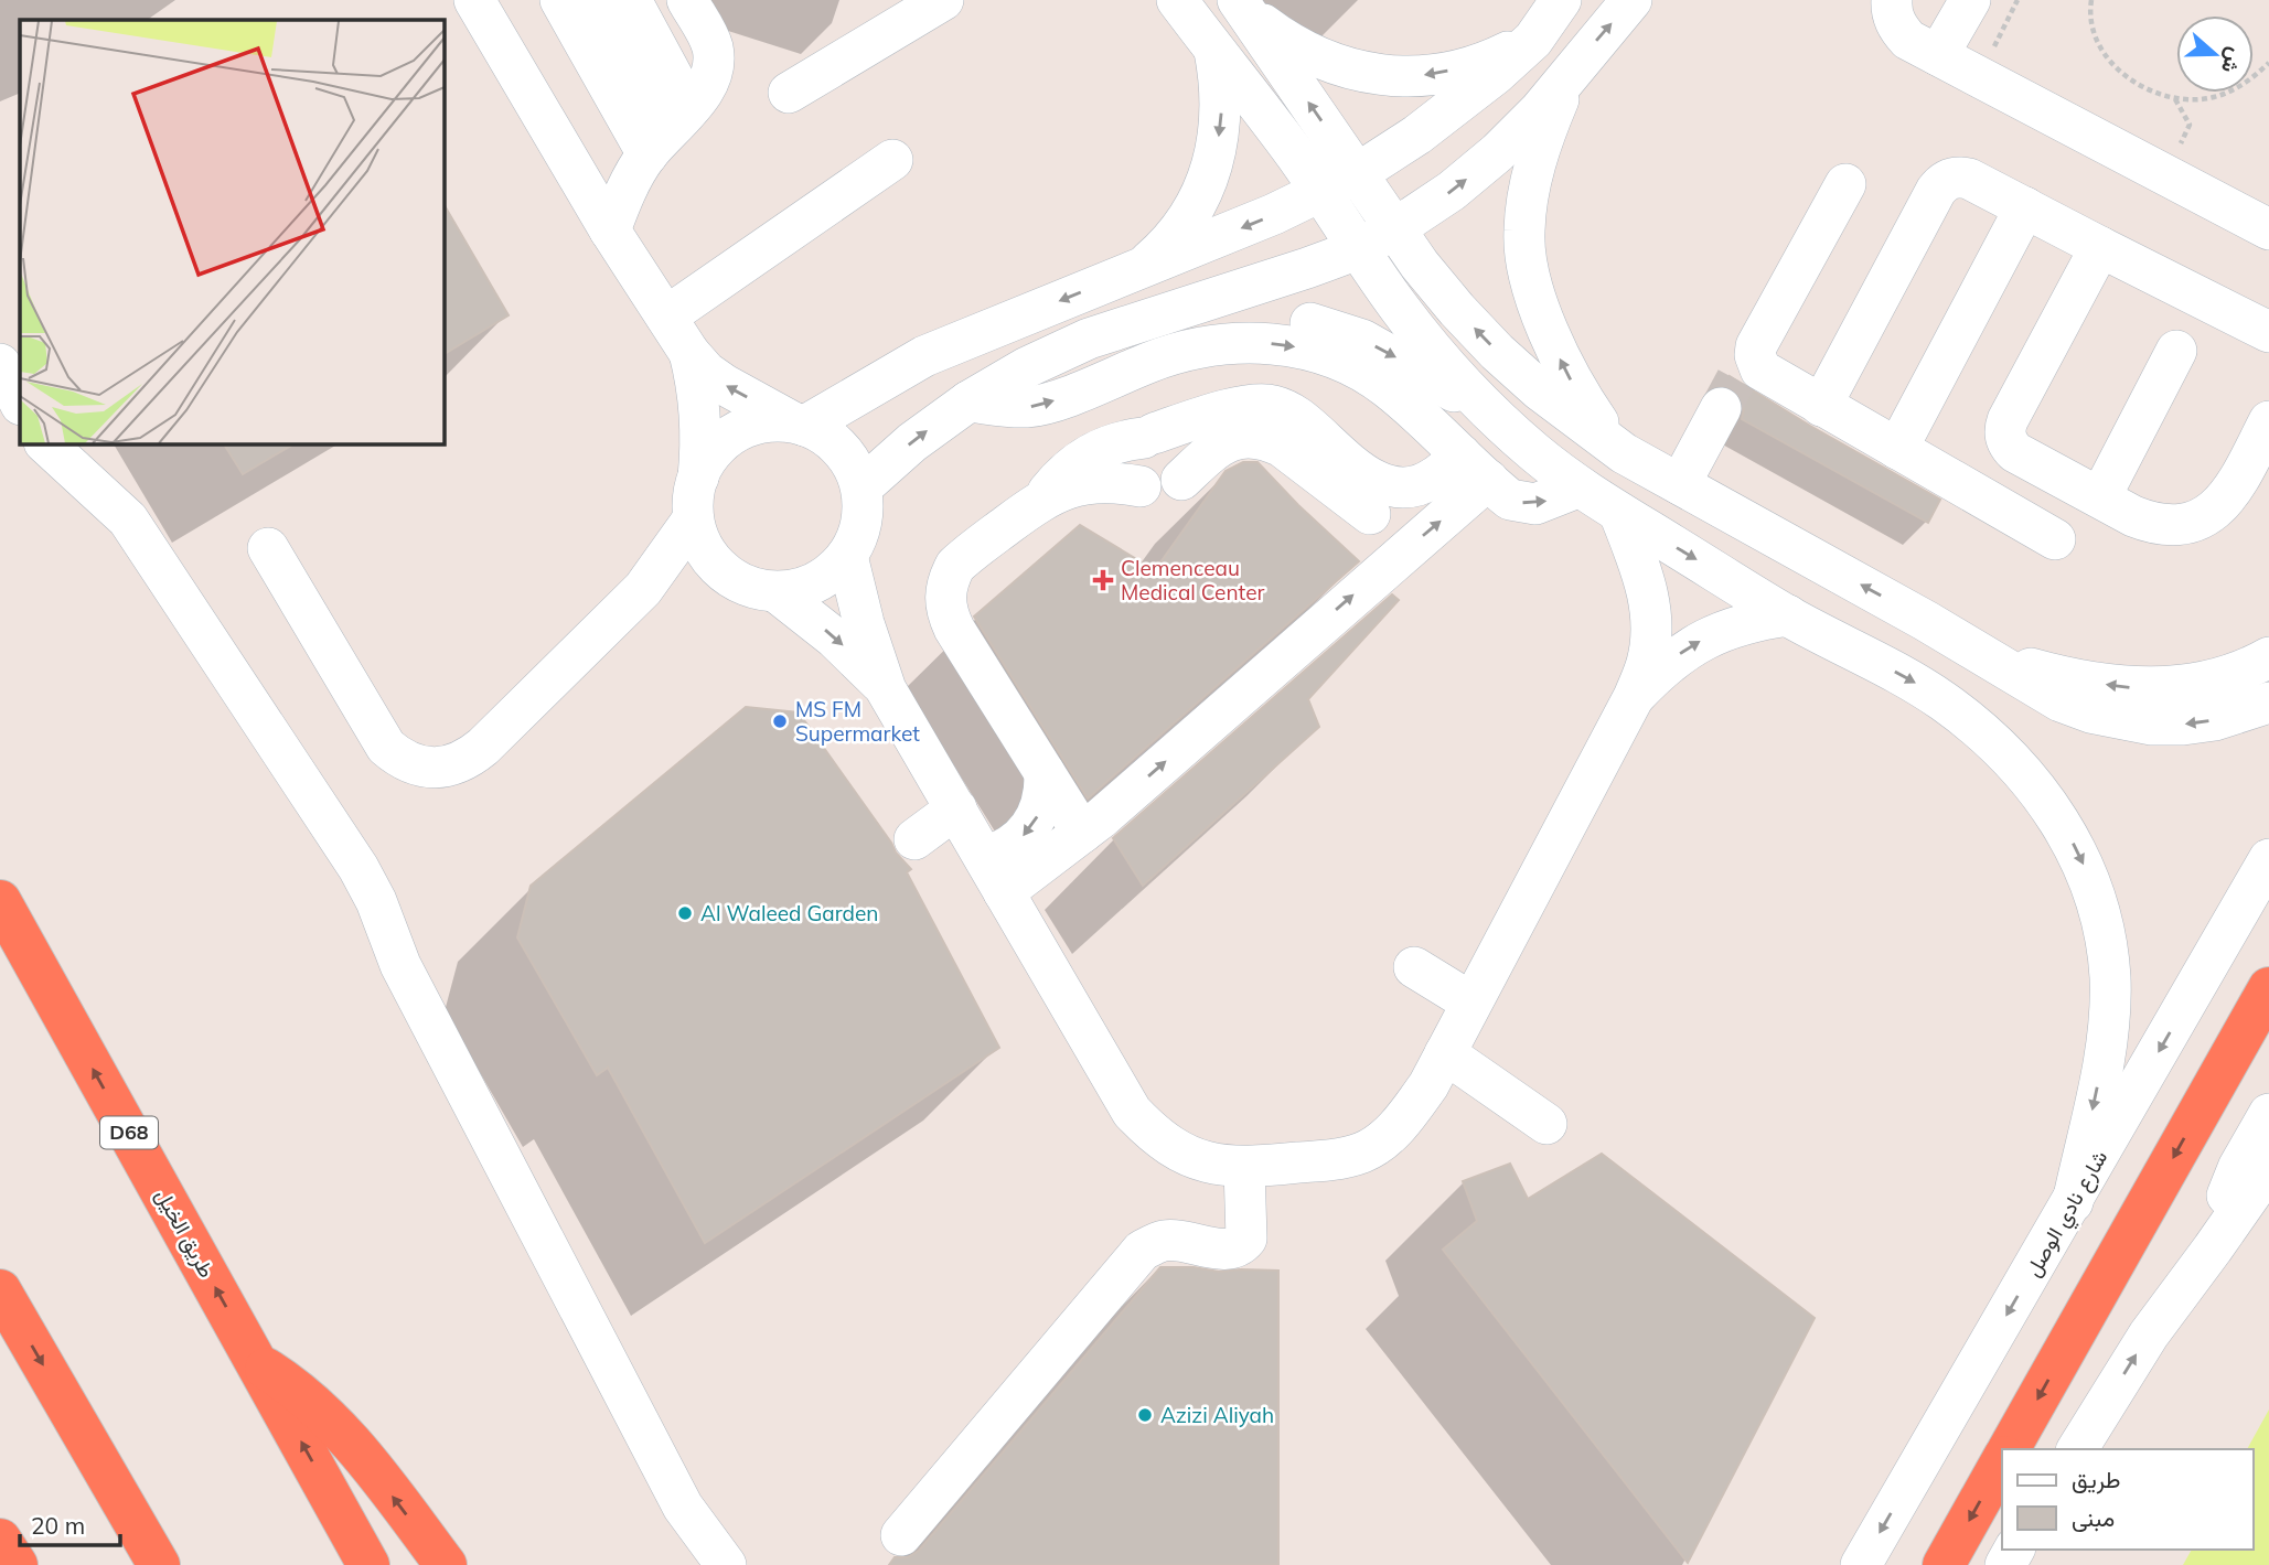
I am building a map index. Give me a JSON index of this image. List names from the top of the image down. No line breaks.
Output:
{"streets":{"highway":["D68","طريق الخيل"],"street":["شارع نادي الوصل"]},"places":{"health":["Clemenceau Medical Center"],"other":["MS FM Supermarket","Al Waleed Garden","Azizi Aliyah"]},"legend":["طريق","مبنى"],"scale_bar":"20 m","north":"right"}
